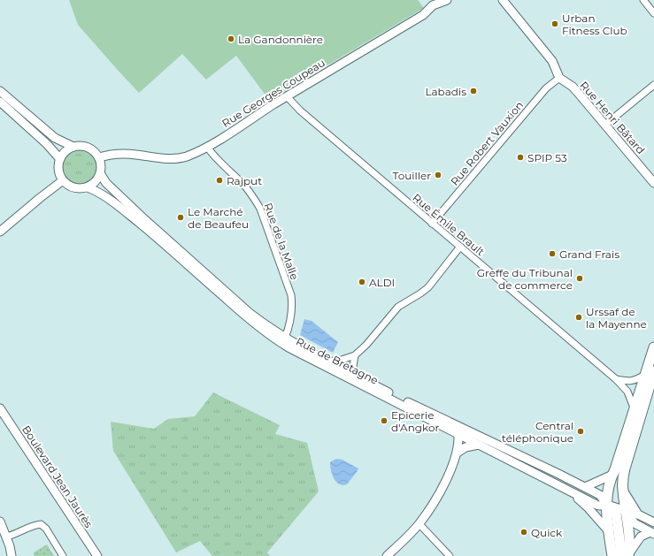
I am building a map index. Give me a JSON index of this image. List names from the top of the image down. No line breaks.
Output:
{"streets":{"main road":["Rue Georges Coupeau","Rue Henri Bâtard","Rue de Bretagne","Boulevard Jean Jaurès"],"street":["Rue Robert Vauxion","Rue Émile Brault","Rue de la Malle"]},"crossings":[["Rue Georges Coupeau","Rue Émile Brault"],["Rue Georges Coupeau","Rue de la Malle"],["Rue Georges Coupeau","Rue de Bretagne"],["Rue Henri Bâtard","Rue Robert Vauxion"],["Rue Robert Vauxion","Rue Émile Brault"],["Rue de la Malle","Rue de Bretagne"]],"places":["Urban Fitness Club","La Gandonnière","Labadis","SPIP 53","Touiller","Rajput","Le Marché de Beaufeu","Grand Frais","Greffe du Tribunal de commerce","ALDI","Urssaf de la Mayenne","Epicerie d'Angkor","Central téléphonique","Quick"]}
